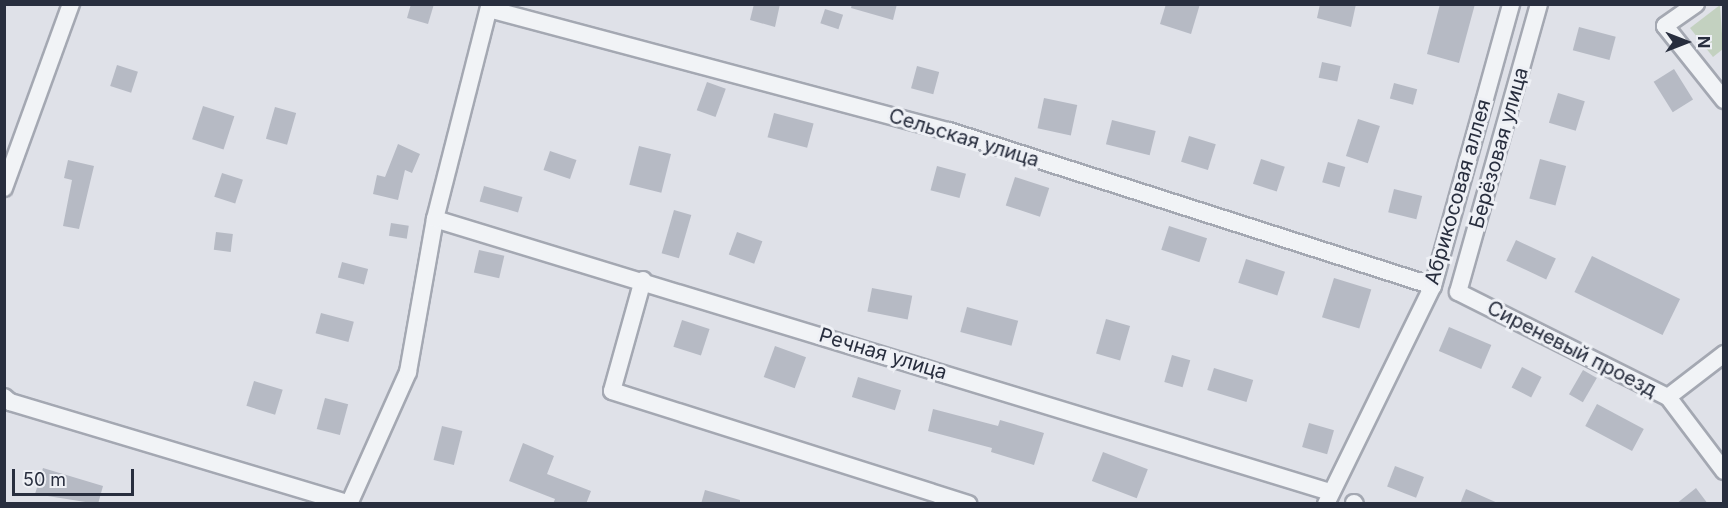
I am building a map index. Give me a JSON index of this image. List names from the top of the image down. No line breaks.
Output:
{"streets":{"street":["Сельская улица","Берёзовая улица","Абрикосовая аллея","Сиреневый проезд","Речная улица"]},"crossings":[["Сельская улица","Абрикосовая аллея"],["Берёзовая улица","Сиреневый проезд"],["Абрикосовая аллея","Речная улица"]],"scale_bar":"50 m","north":"right"}
